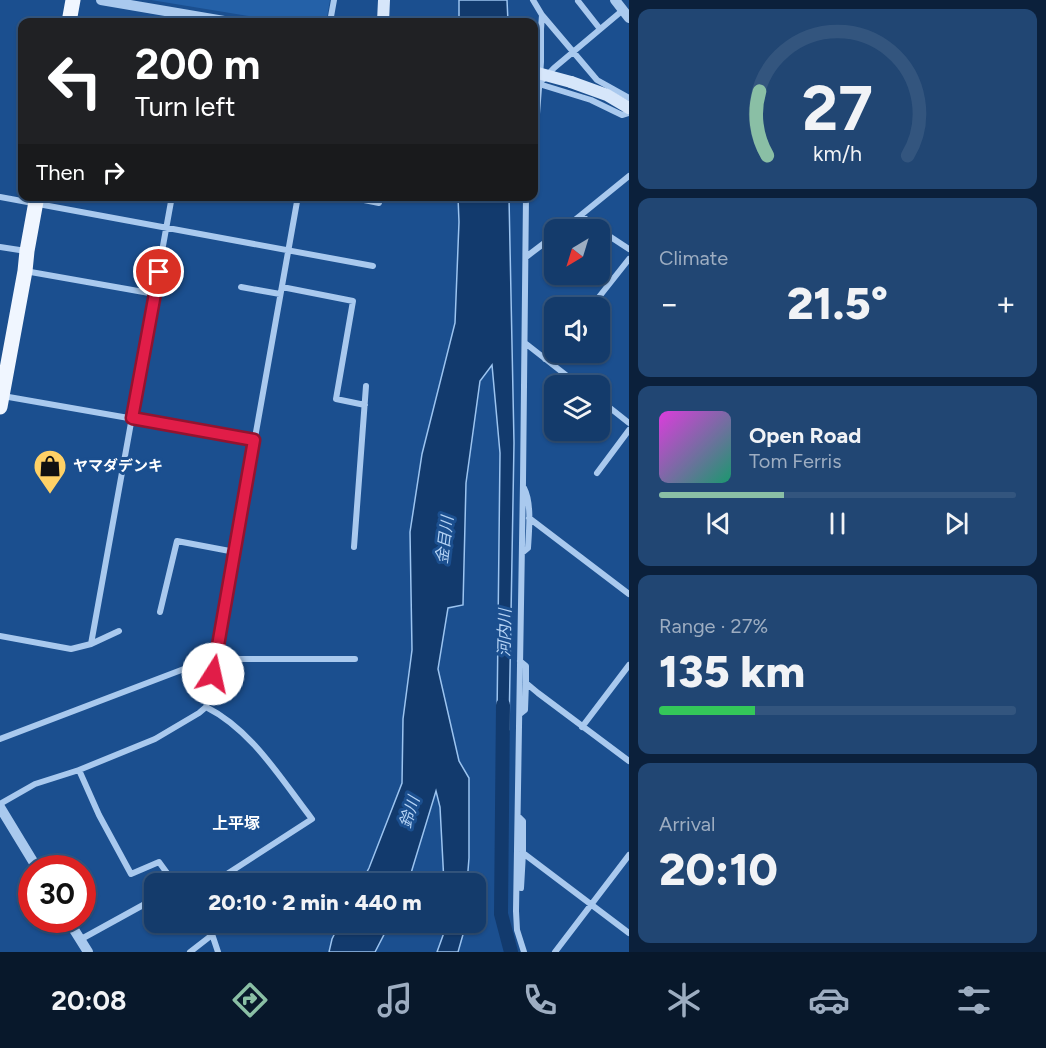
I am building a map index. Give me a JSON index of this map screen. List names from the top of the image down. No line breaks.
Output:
{"districts":["上平塚"],"water":["金目川","河内川","鈴川"],"places":{"shop":["ヤマダデンキ"]},"north":"bottom left","page":{"turn":["200 m","Turn left"],"then":"Then","tile":["Climate",["Range · 27%","135 km"],["Arrival","20:10"]],"heat":["−","21.5°","+"],"song":["Open Road","Tom Ferris"],"limit":"30","trip":"20:10 · 2 min · 440 m","tabs":"20:08","gauge":["27","km/h"]}}
